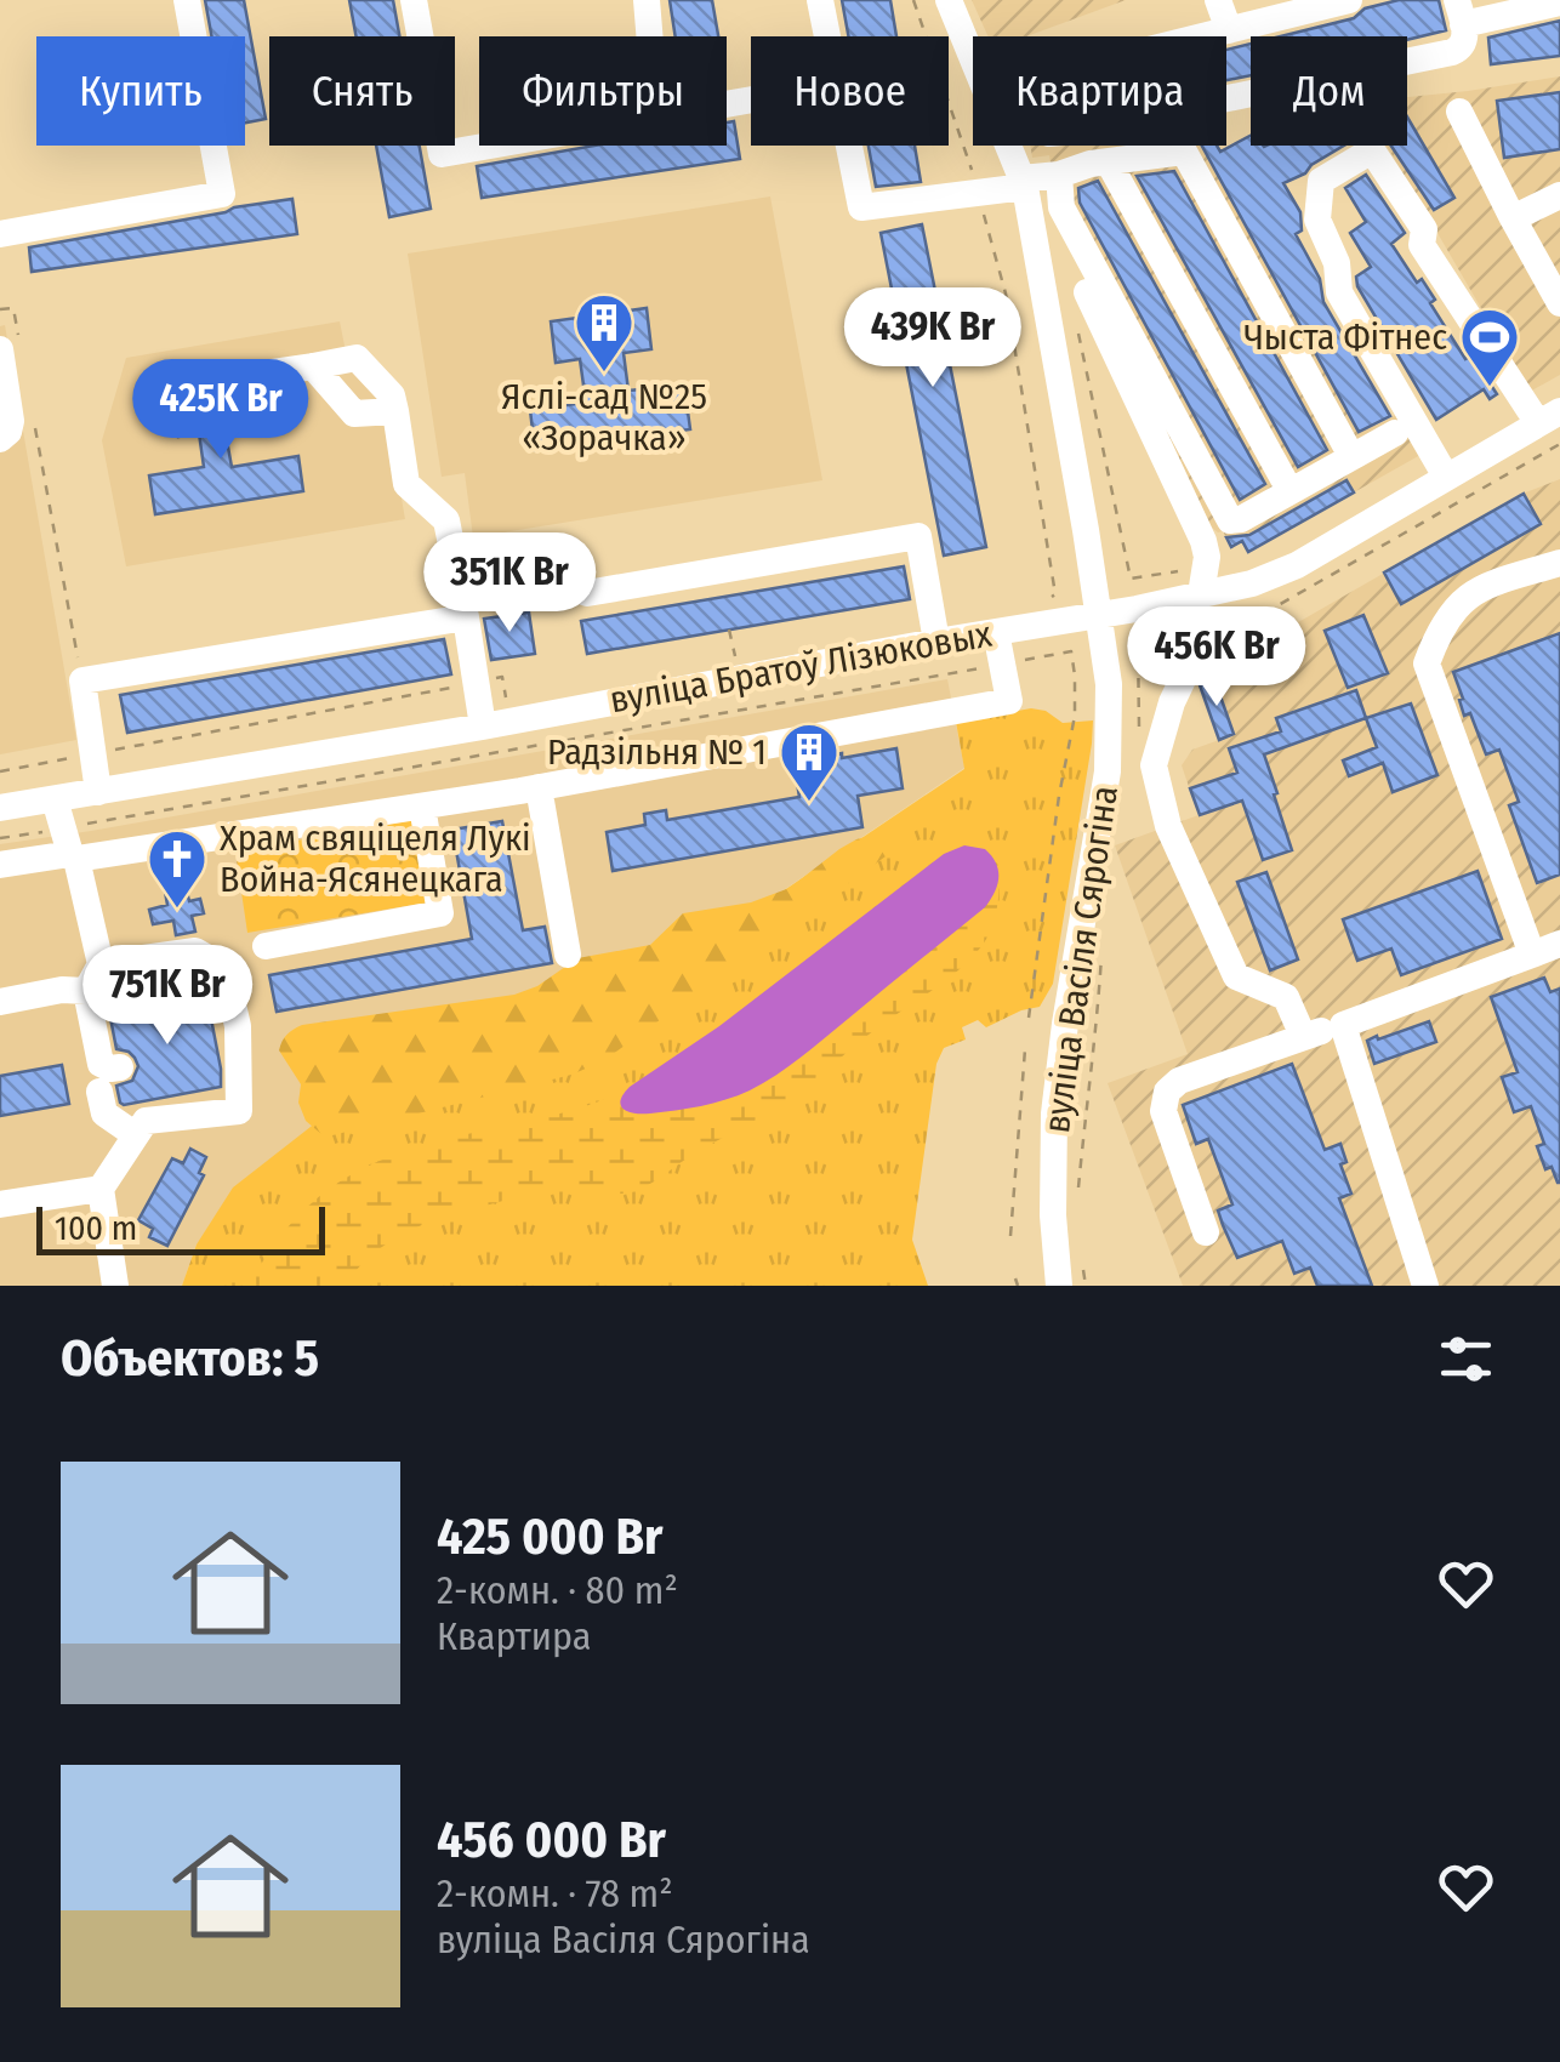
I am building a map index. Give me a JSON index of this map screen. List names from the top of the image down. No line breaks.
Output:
{"streets":{"street":["вуліца Братоў Лізюковых","вуліца Васіля Сярогіна"]},"crossings":[["вуліца Братоў Лізюковых","вуліца Васіля Сярогіна"]],"places":{"building":["Яслі-сад №25 «Зорачка»","Радзільня № 1"],"sports":["Чыста Фітнес"],"church":["Храм свяціцеля Лукі Война-Ясянецкага"]},"scale_bar":"100 m","page":{"chip":["Купить","Снять","Фильтры","Новое","Квартира","Дом"],"price":["439K Br","425K Br","351K Br","456K Br","751K Br"],"scale":"100 m","heading":"Объектов: 5","list":[{"name":"425 000 Br","note":"2-комн. · 80 m² · Квартира"},{"name":"456 000 Br","note":"2-комн. · 78 m² · вуліца Васіля Сярогіна"}]}}
